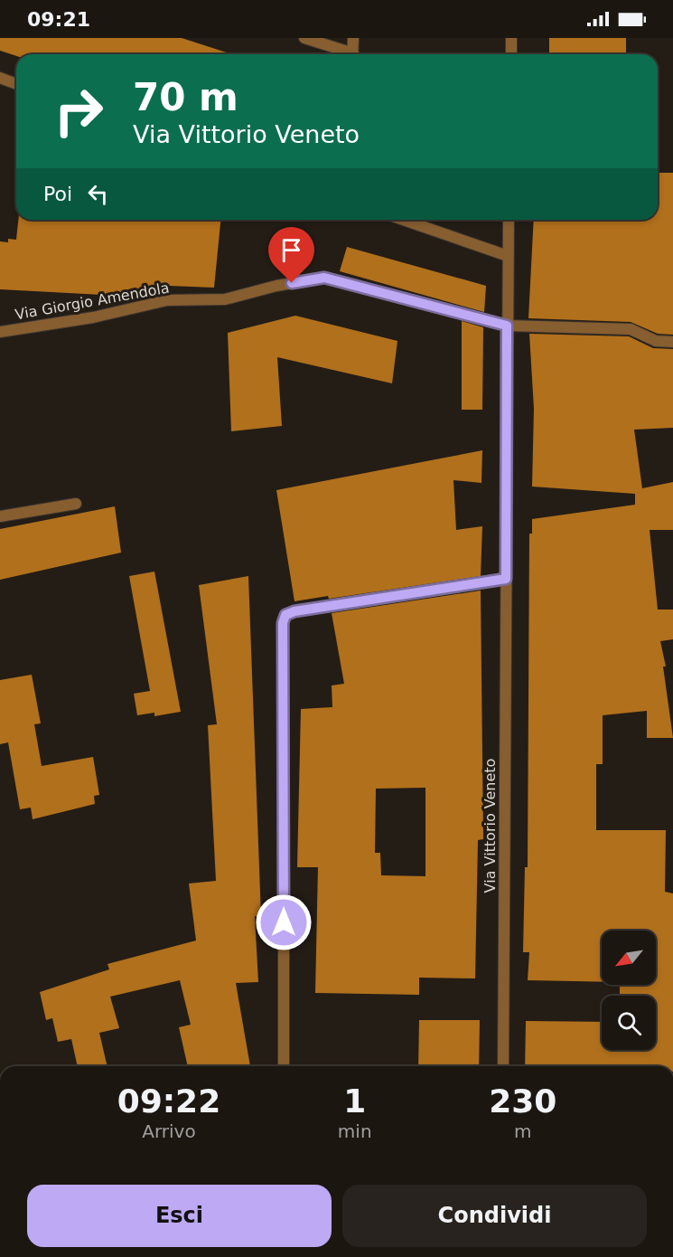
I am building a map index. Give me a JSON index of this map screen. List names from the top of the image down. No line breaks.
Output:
{"streets":{"street":["Via Giorgio Amendola","Via Vittorio Veneto"]},"crossings":[["Via Giorgio Amendola","Via Vittorio Veneto"]],"north":"bottom left","page":{"status":"09:21","turn":["70 m","Via Vittorio Veneto"],"then":"Poi","eta":["09:22","Arrivo","1","min","230","m"],"buttons":["Esci","Condividi"]}}
